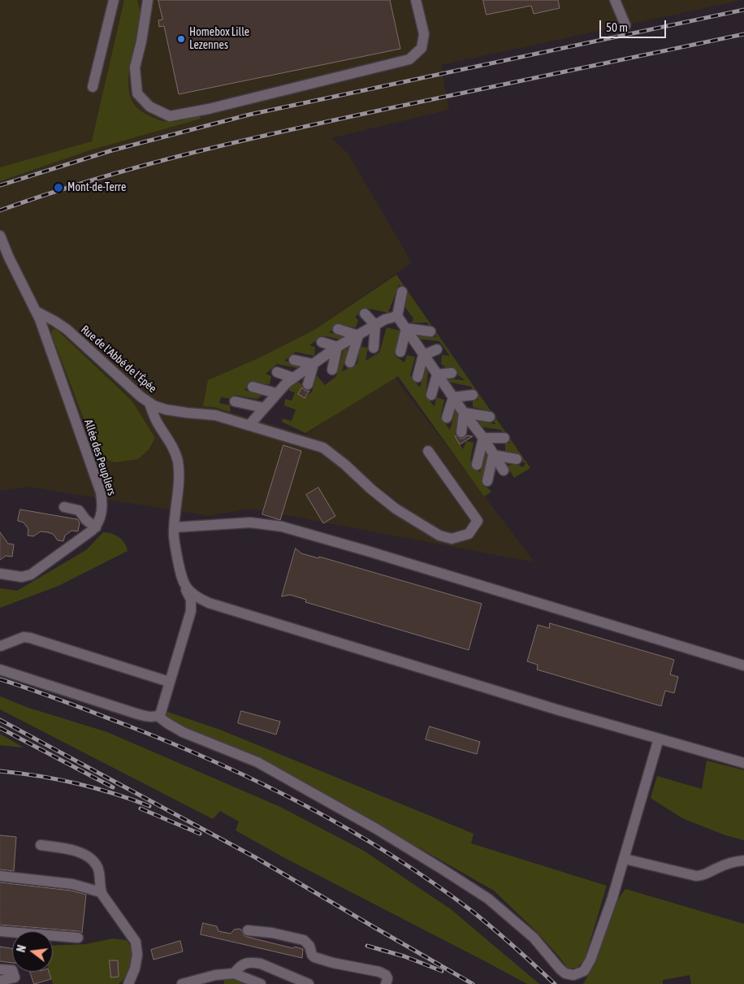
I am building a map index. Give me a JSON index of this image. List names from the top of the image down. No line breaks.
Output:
{"streets":{"street":["Rue de l'Abbé de l'Épée","Allée des Peupliers"]},"crossings":[["Rue de l'Abbé de l'Épée","Allée des Peupliers"]],"places":["Homebox Lille Lezennes","Mont-de-Terre"],"scale_bar":"50 m","north":"left"}
